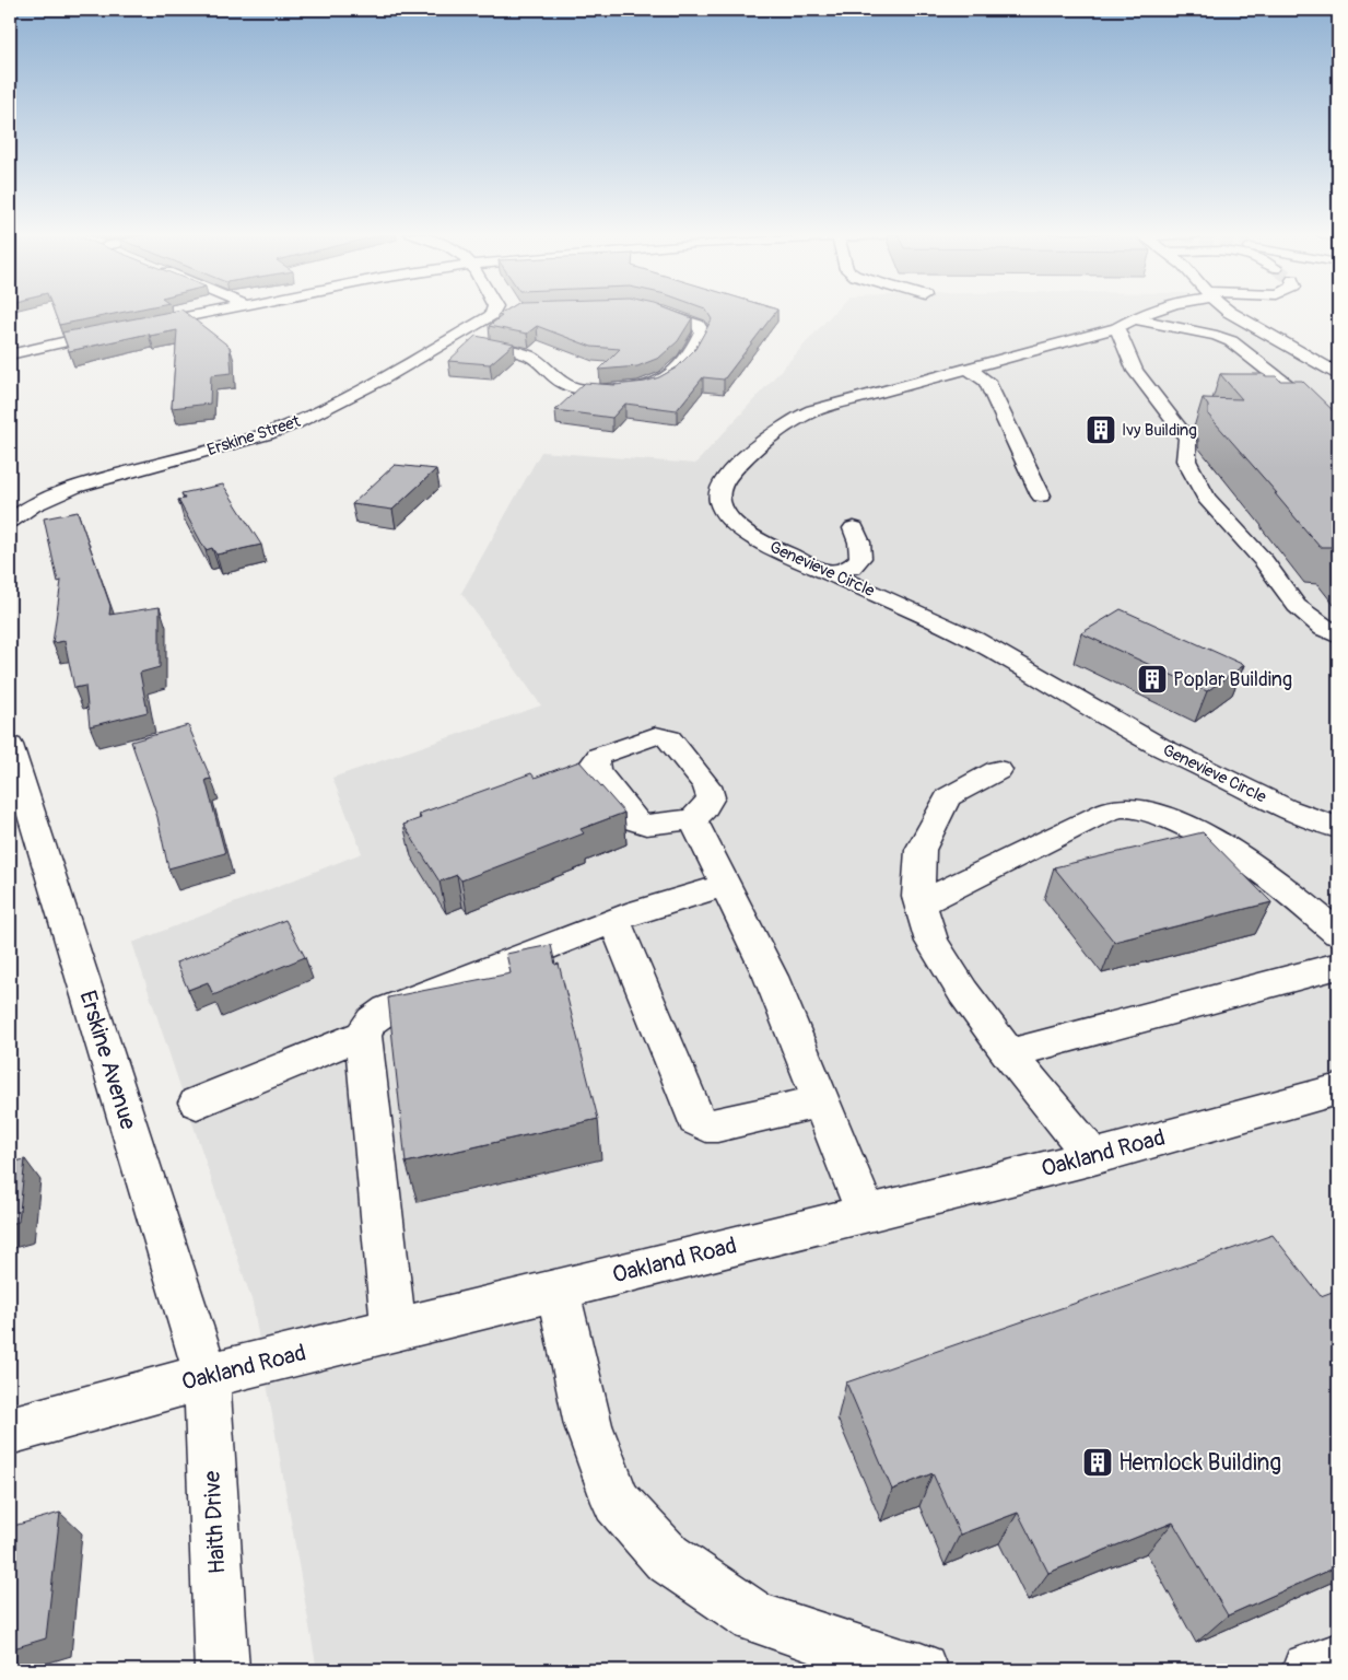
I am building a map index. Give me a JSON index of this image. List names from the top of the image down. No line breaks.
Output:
{"streets":{"street":["Erskine Street","Genevieve Circle","Erskine Avenue","Oakland Road","Haith Drive"]},"crossings":[["Erskine Avenue","Oakland Road"],["Erskine Avenue","Haith Drive"],["Oakland Road","Haith Drive"]],"places":{"building":["Ivy Building","Poplar Building","Hemlock Building"]}}
